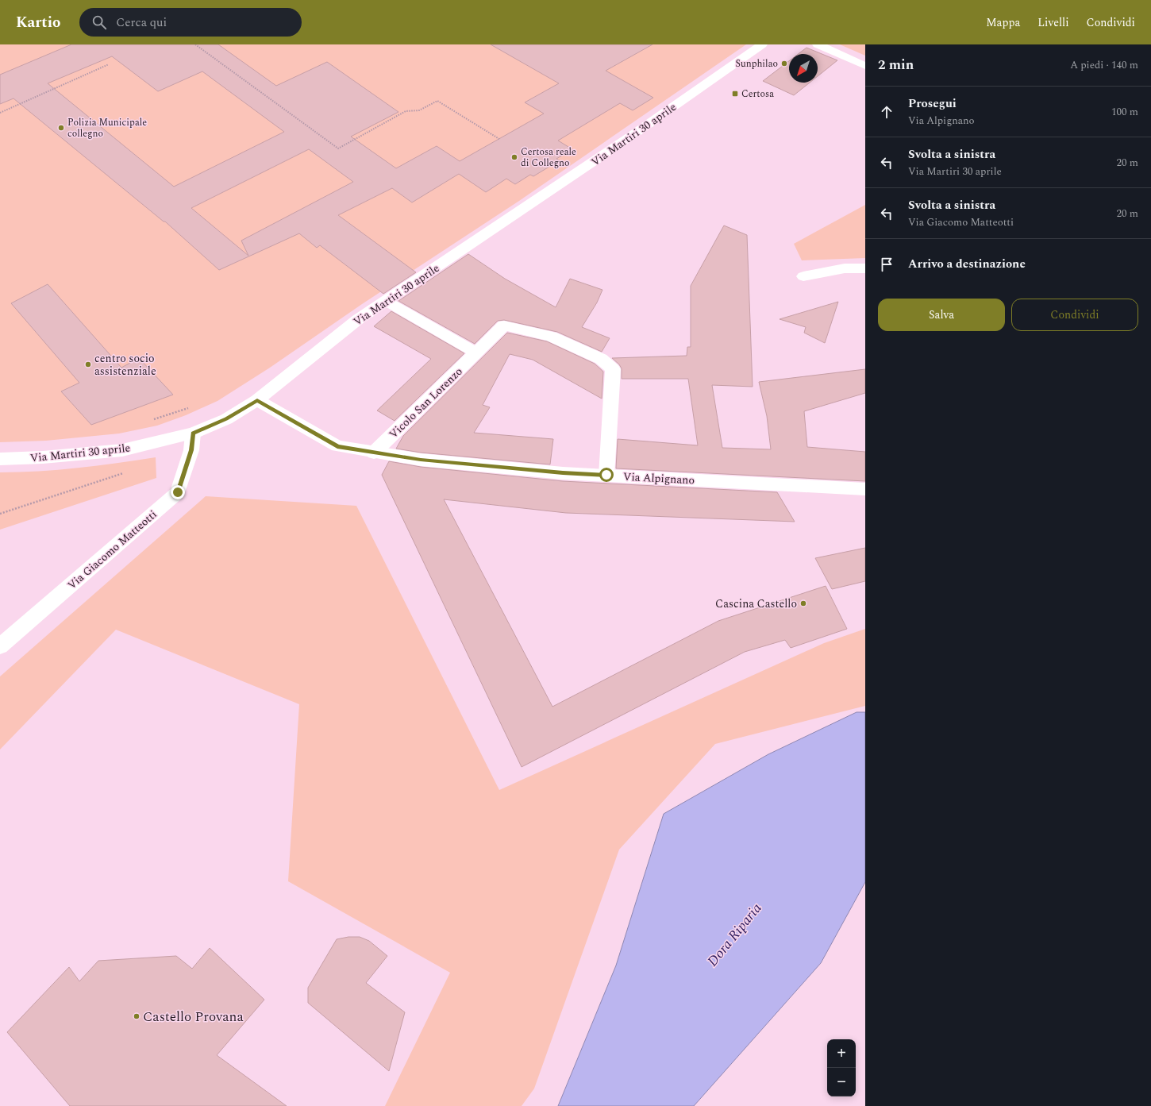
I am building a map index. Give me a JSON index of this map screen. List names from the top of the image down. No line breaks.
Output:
{"streets":{"street":["Via Martiri 30 aprile","Vicolo San Lorenzo","Via Alpignano","Via Giacomo Matteotti"]},"crossings":[["Via Martiri 30 aprile","Via Alpignano"],["Via Martiri 30 aprile","Via Giacomo Matteotti"],["Vicolo San Lorenzo","Via Alpignano"]],"water":["Dora Riparia"],"places":{"other":["Sunphilao","Polizia Municipale collegno","Certosa reale di Collegno","centro socio assistenziale","Cascina Castello","Castello Provana"],"transit":["Certosa"]},"north":"bottom left","page":{"header":"Kartio","search":"Cerca qui","nav":["Mappa","Livelli","Condividi"],"heading":["2 min","A piedi · 140 m"],"list":[["Prosegui","Via Alpignano","100 m"],["Svolta a sinistra","Via Martiri 30 aprile","20 m"],["Svolta a sinistra","Via Giacomo Matteotti","20 m"],"Arrivo a destinazione"],"buttons":["Salva","Condividi"],"map_buttons":["+","−"]}}
